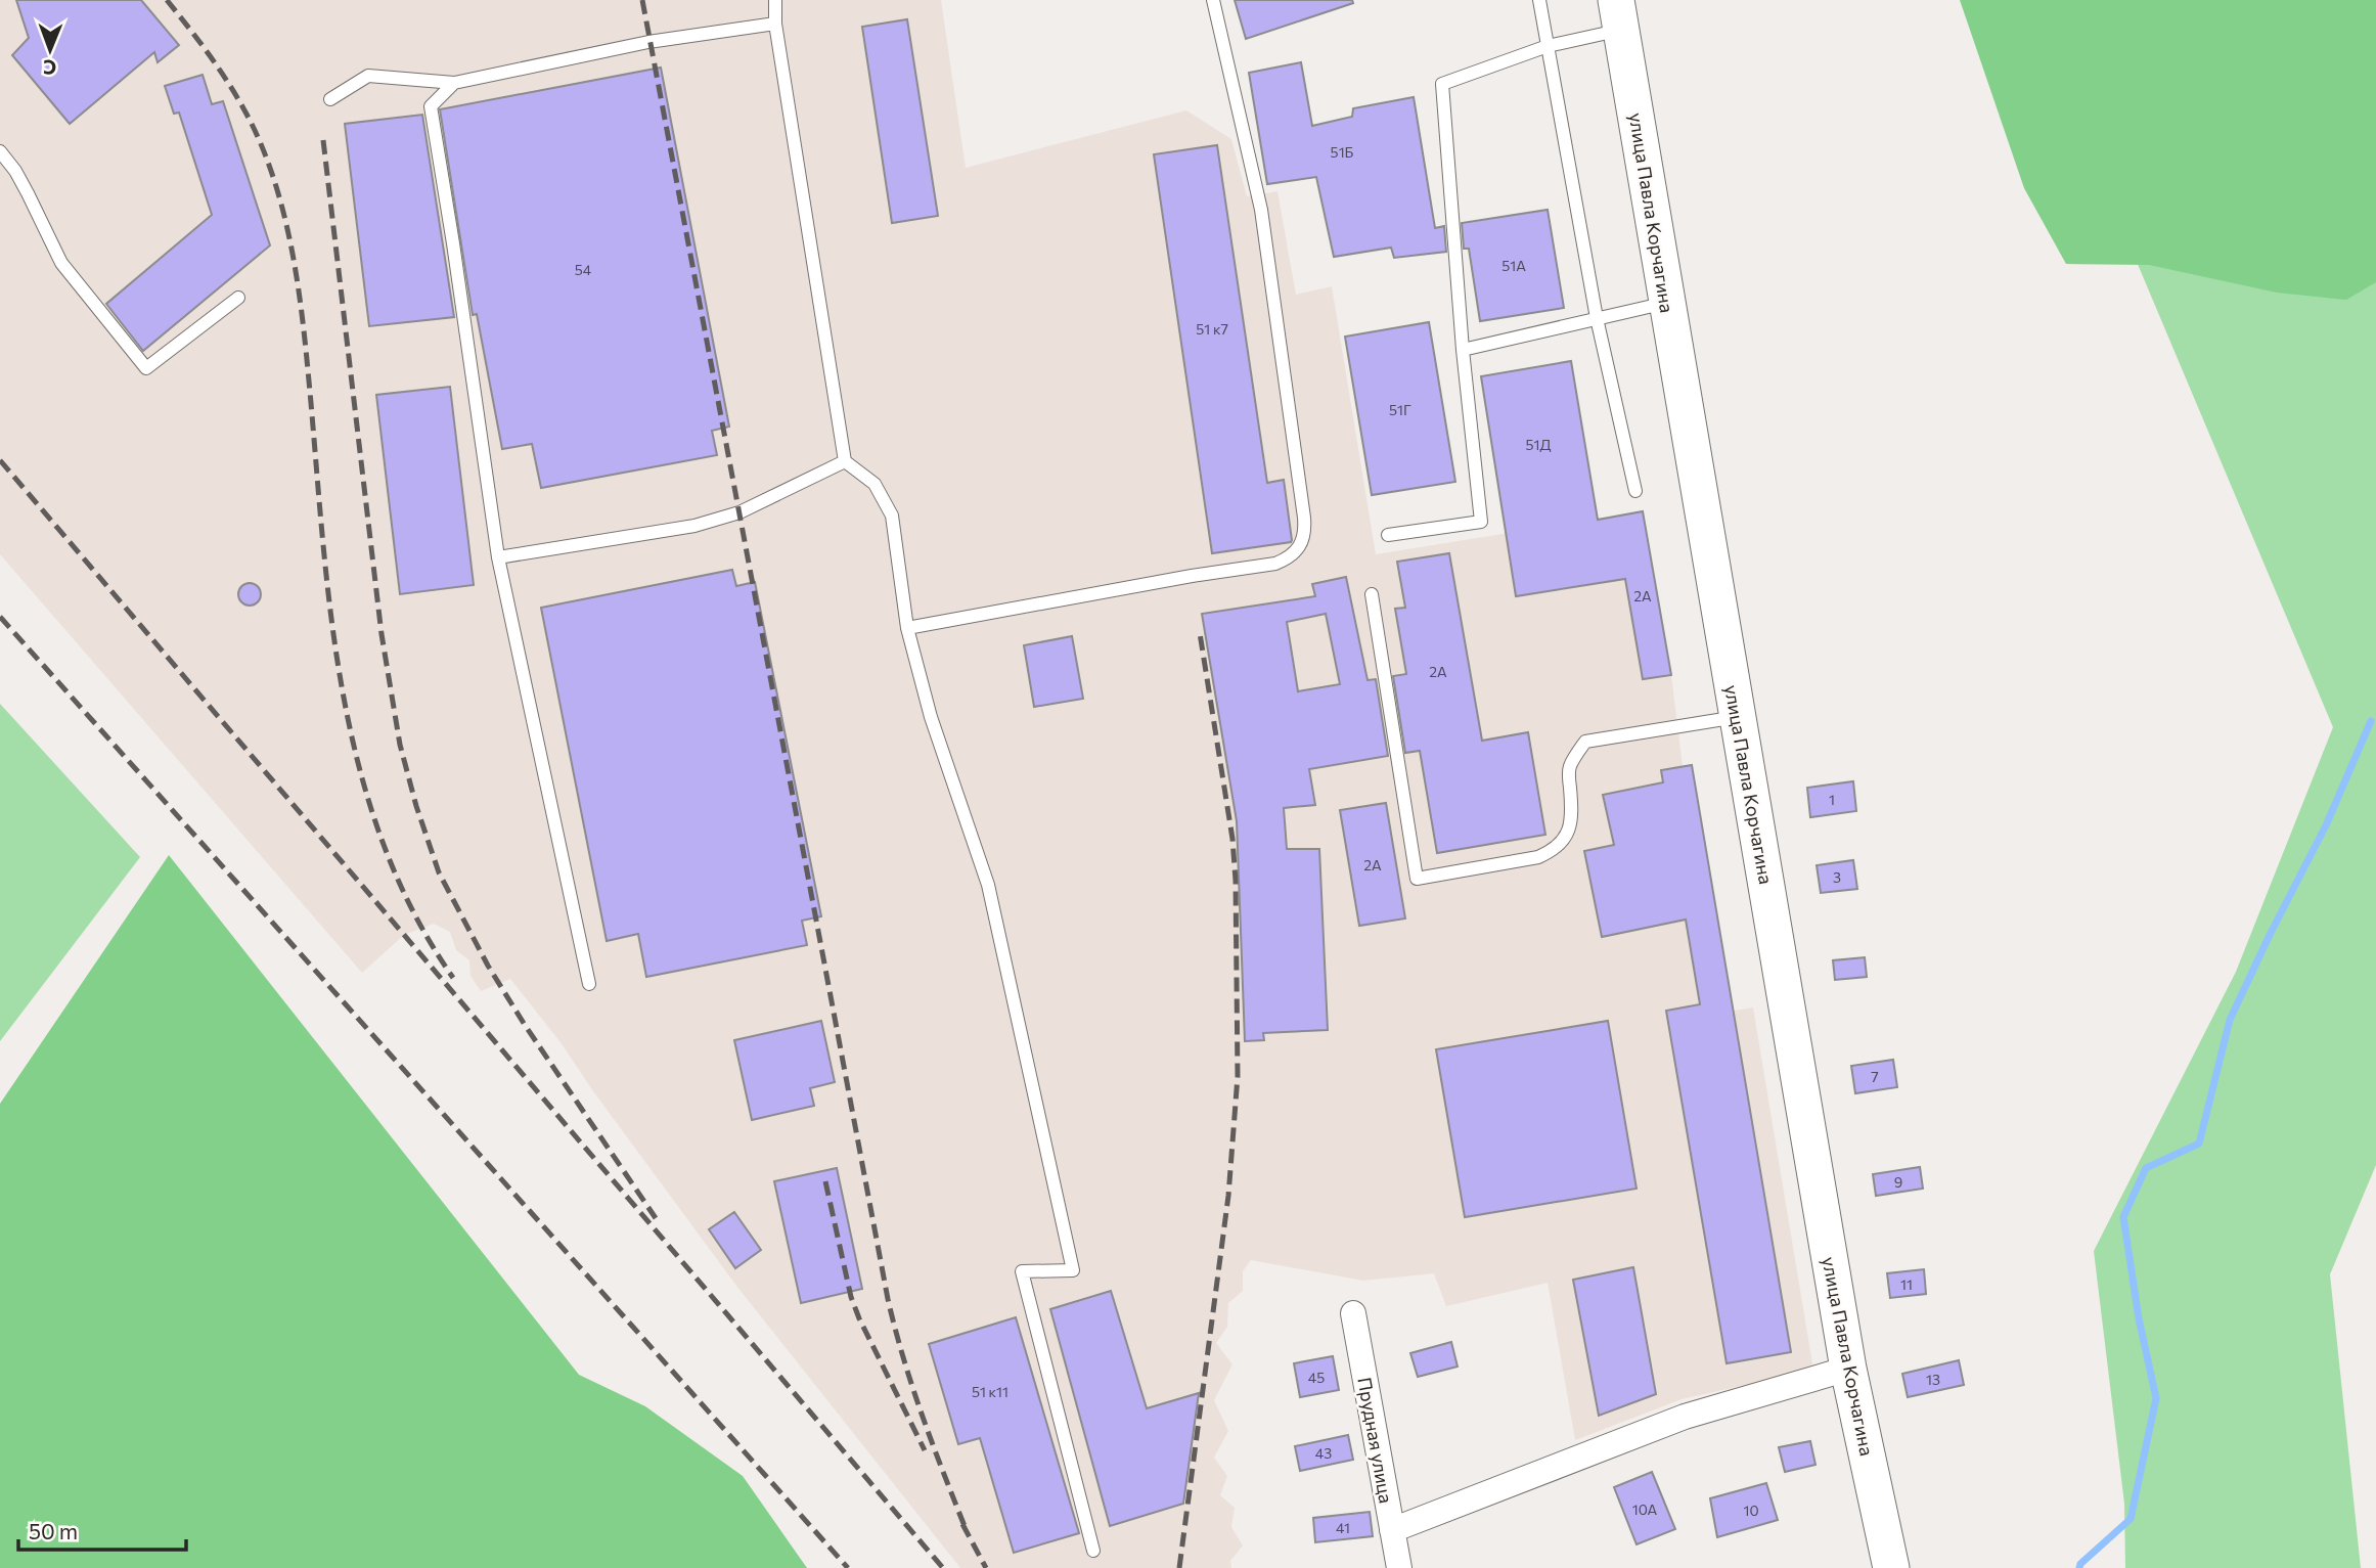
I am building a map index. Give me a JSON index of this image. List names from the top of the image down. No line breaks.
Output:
{"streets":{"main road":["улица Павла Корчагина"],"street":["Прудная улица"]},"house_numbers":["51Б","51А","54","51 к7","51Г","51Д","2А","2А","1","2А","3","7","9","11","45","13","51 к11","43","10А","10","41"],"scale_bar":"50 m","north":"bottom"}
